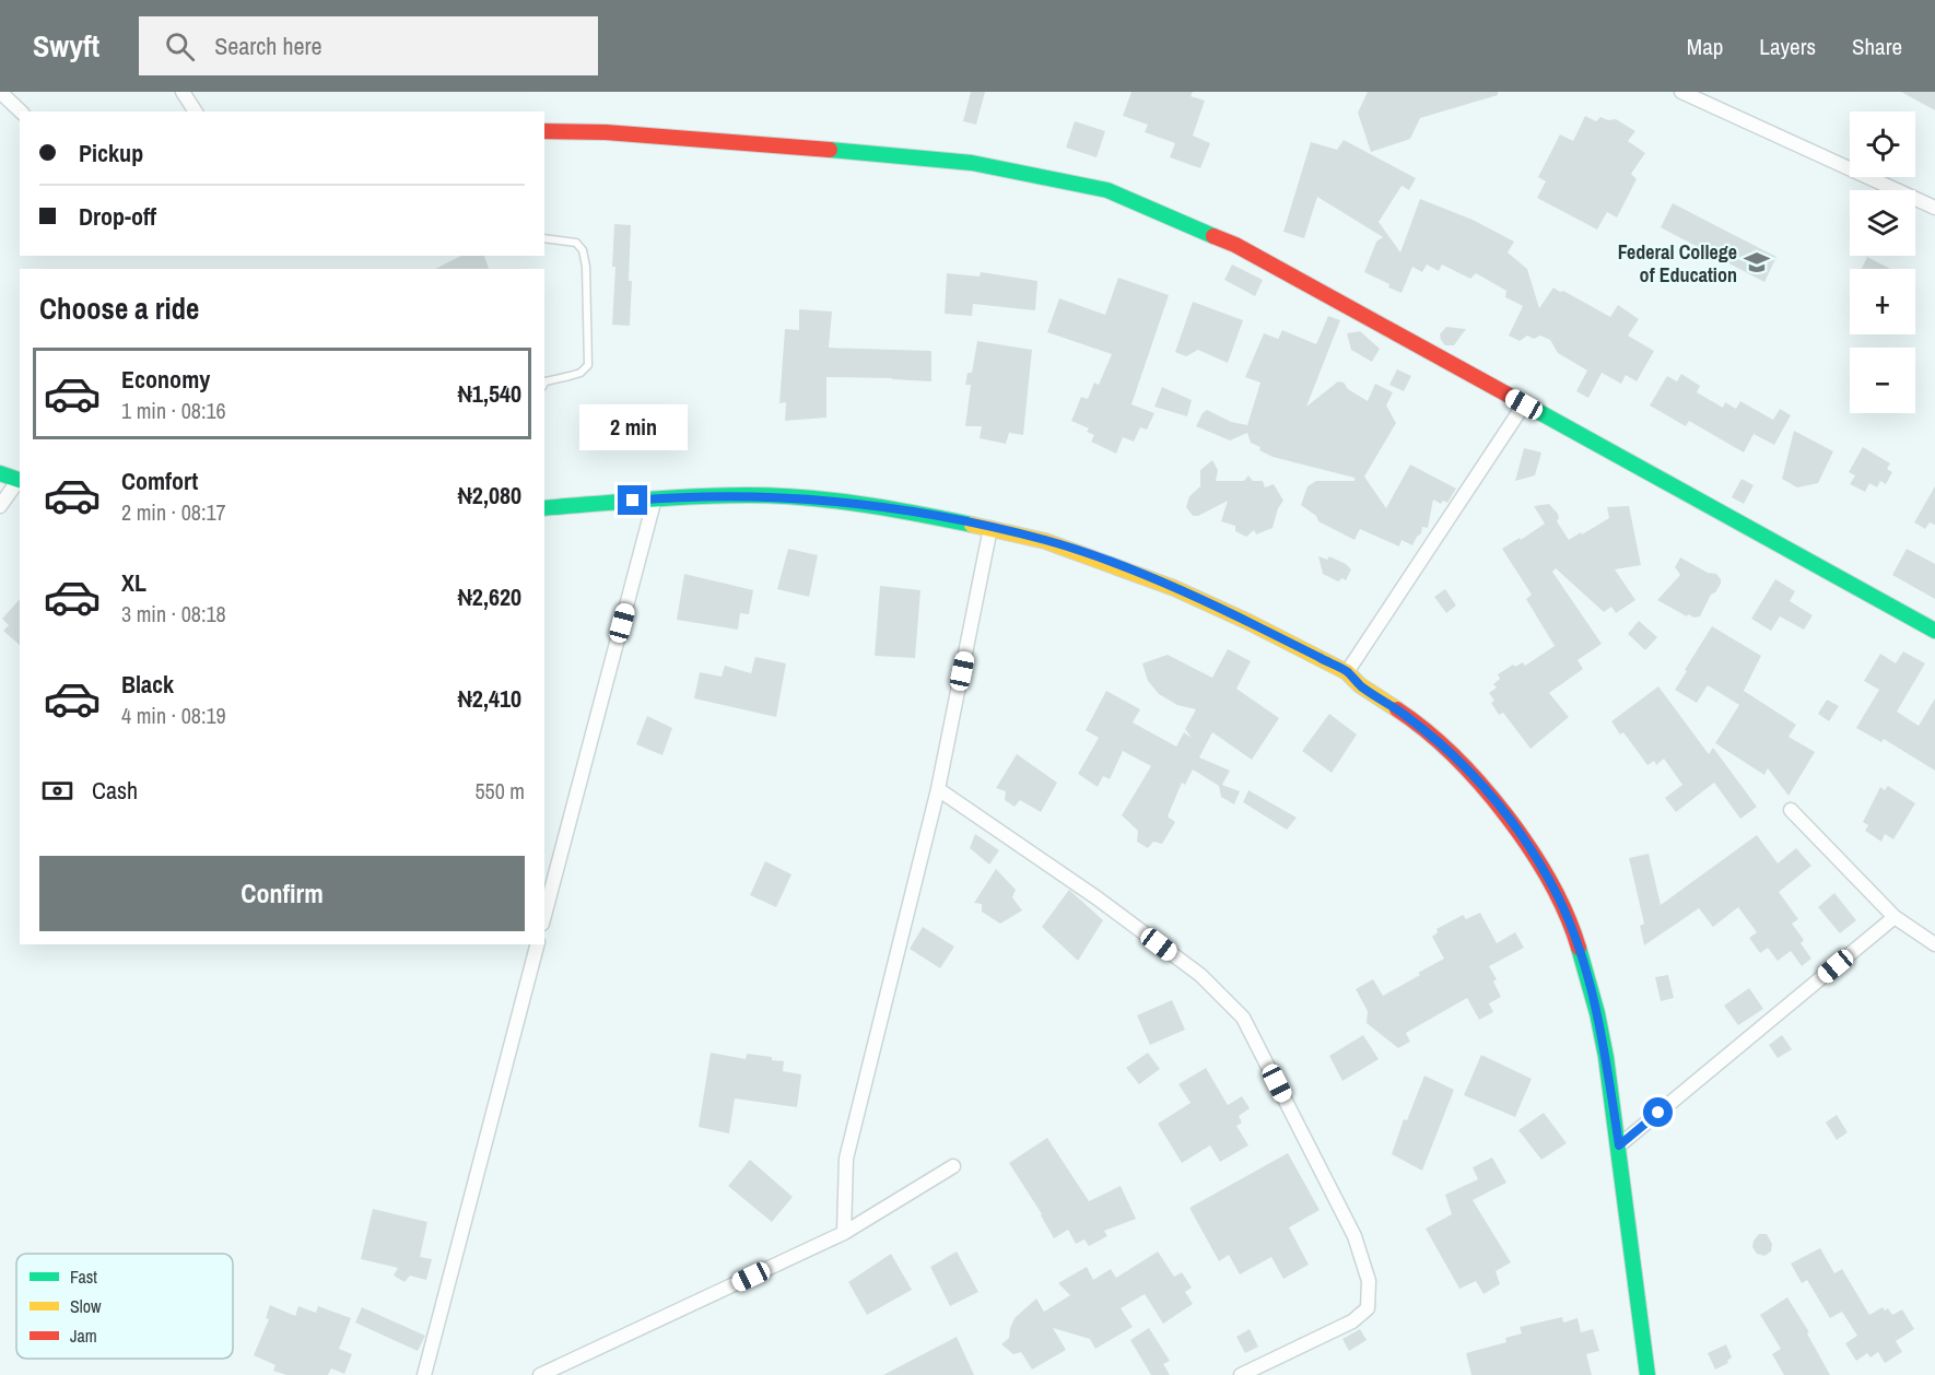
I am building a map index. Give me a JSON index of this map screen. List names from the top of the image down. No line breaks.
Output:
{"places":{"school or university":["Federal College of Education"]},"legend":["Fast","Slow","Jam"],"page":{"header":"Swyft","search":"Search here","nav":["Map","Layers","Share"],"map_buttons":["+","−"],"banner":["Pickup","Drop-off"],"heading":"Choose a ride","list":[{"name":"Economy","note":"1 min · 08:16","value":"₦1,540"},{"name":"Comfort","note":"2 min · 08:17","value":"₦2,080"},{"name":"XL","note":"3 min · 08:18","value":"₦2,620"},{"name":"Black","note":"4 min · 08:19","value":"₦2,410"}],"bubble":"2 min","pay":["Cash","550 m"],"buttons":"Confirm"}}
